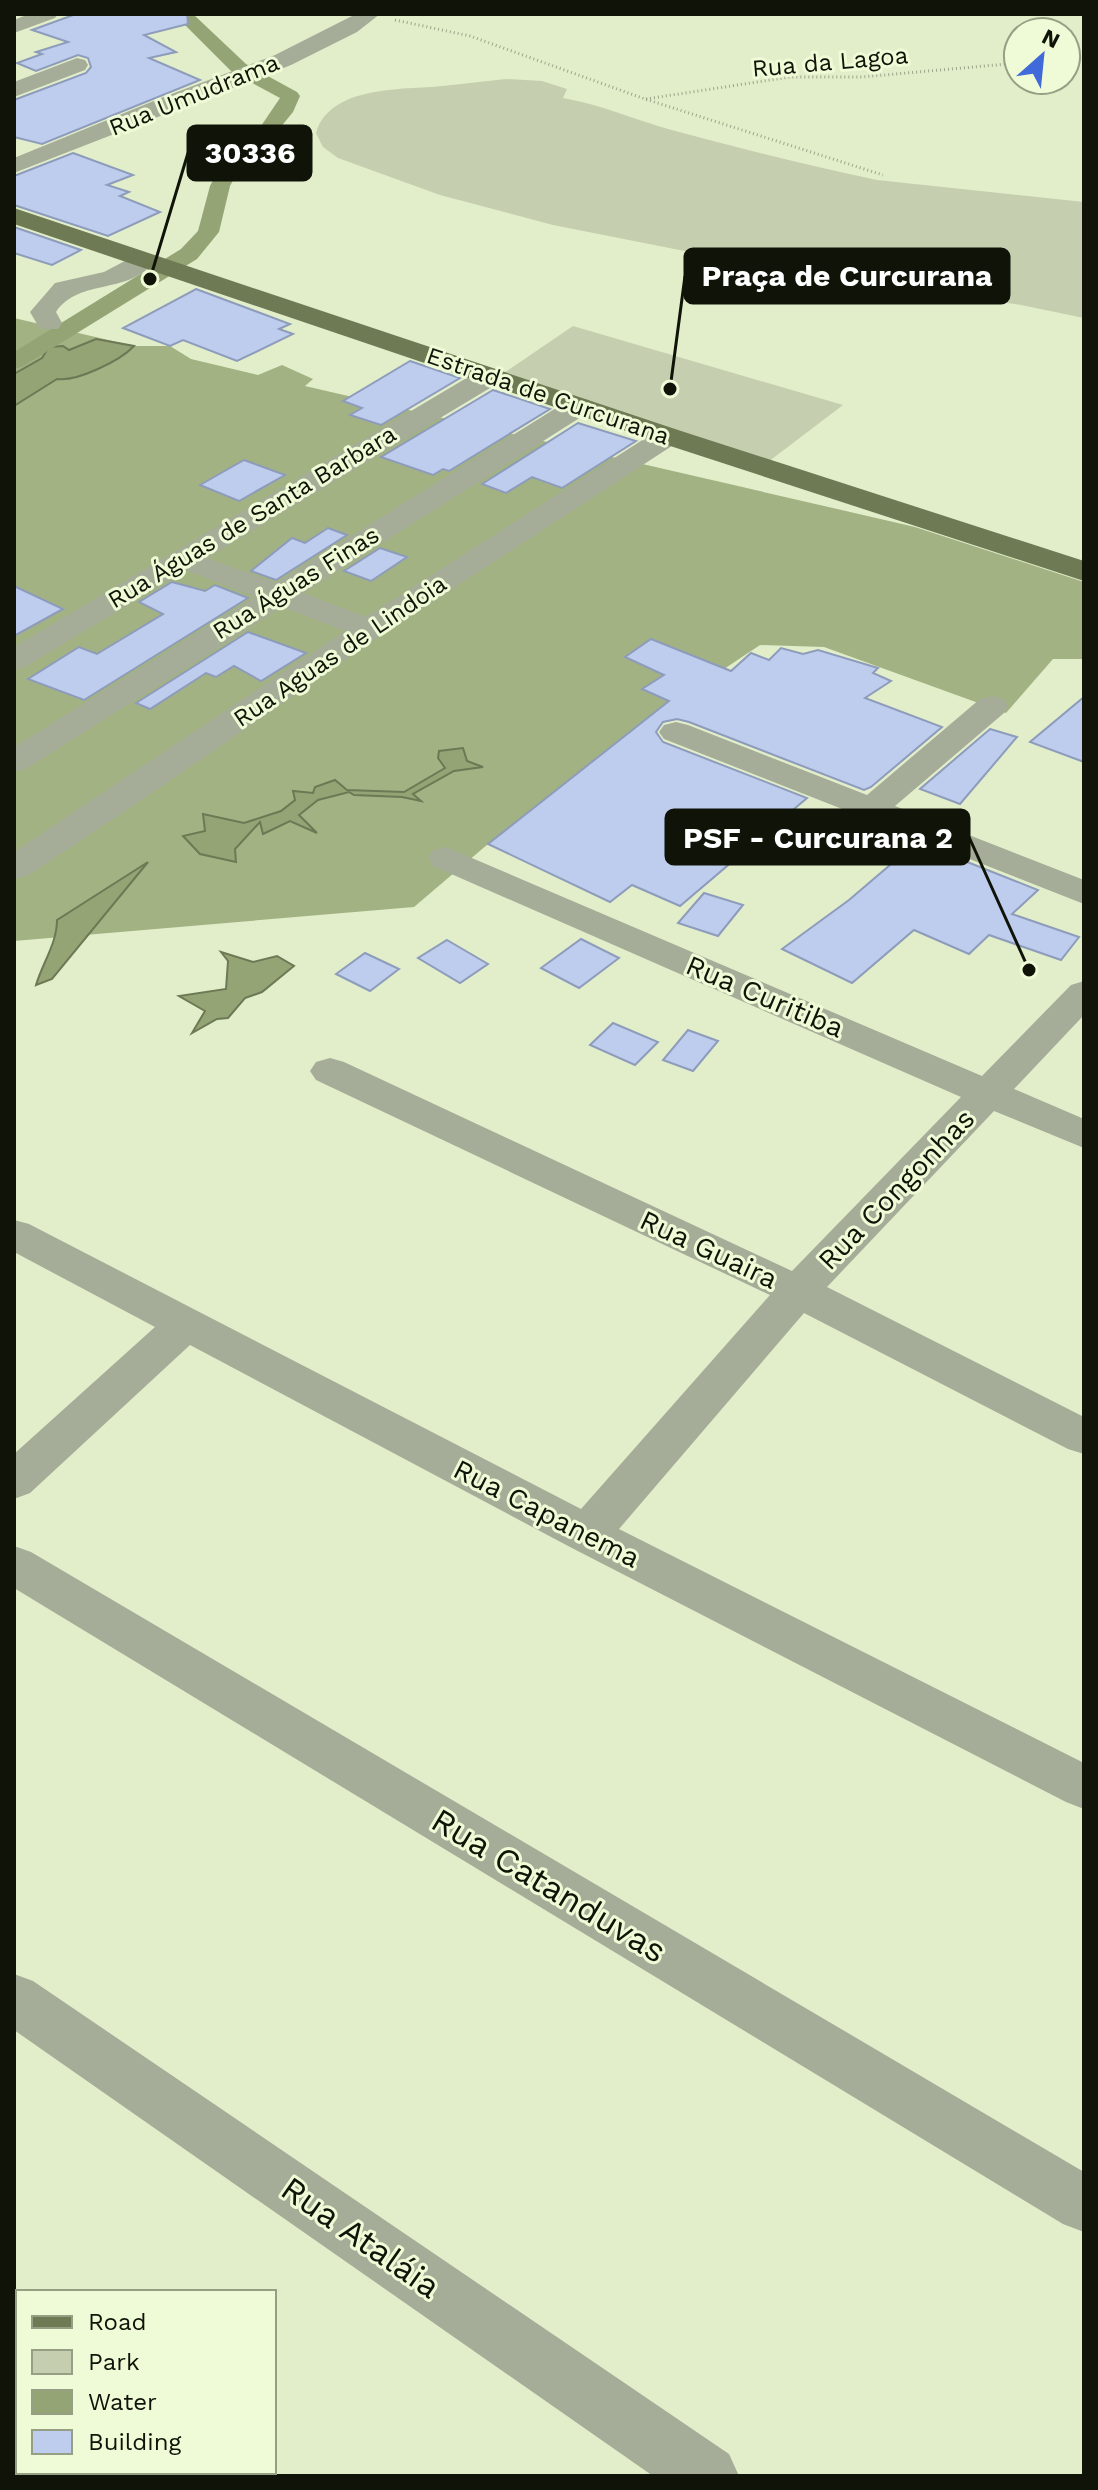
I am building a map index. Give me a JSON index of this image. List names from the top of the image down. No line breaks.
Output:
{"streets":{"main road":["Estrada de Curcurana"],"street":["Rua Umudrama","Rua Águas de Santa Barbara","Rua Águas Finas","Rua Aguas de Lindoia","Rua Curitiba","Rua Congonhas","Rua Guaira","Rua Capanema","Rua Catanduvas","Rua Ataláia"],"path":["Rua da Lagoa"]},"crossings":[["Estrada de Curcurana","Rua Águas de Santa Barbara"],["Estrada de Curcurana","Rua Águas Finas"],["Estrada de Curcurana","Rua Aguas de Lindoia"],["Rua Curitiba","Rua Congonhas"],["Rua Congonhas","Rua Guaira"],["Rua Congonhas","Rua Capanema"]],"places":["30336","Praça de Curcurana","PSF - Curcurana 2"],"legend":["Road","Park","Water","Building"],"north":"top right"}
